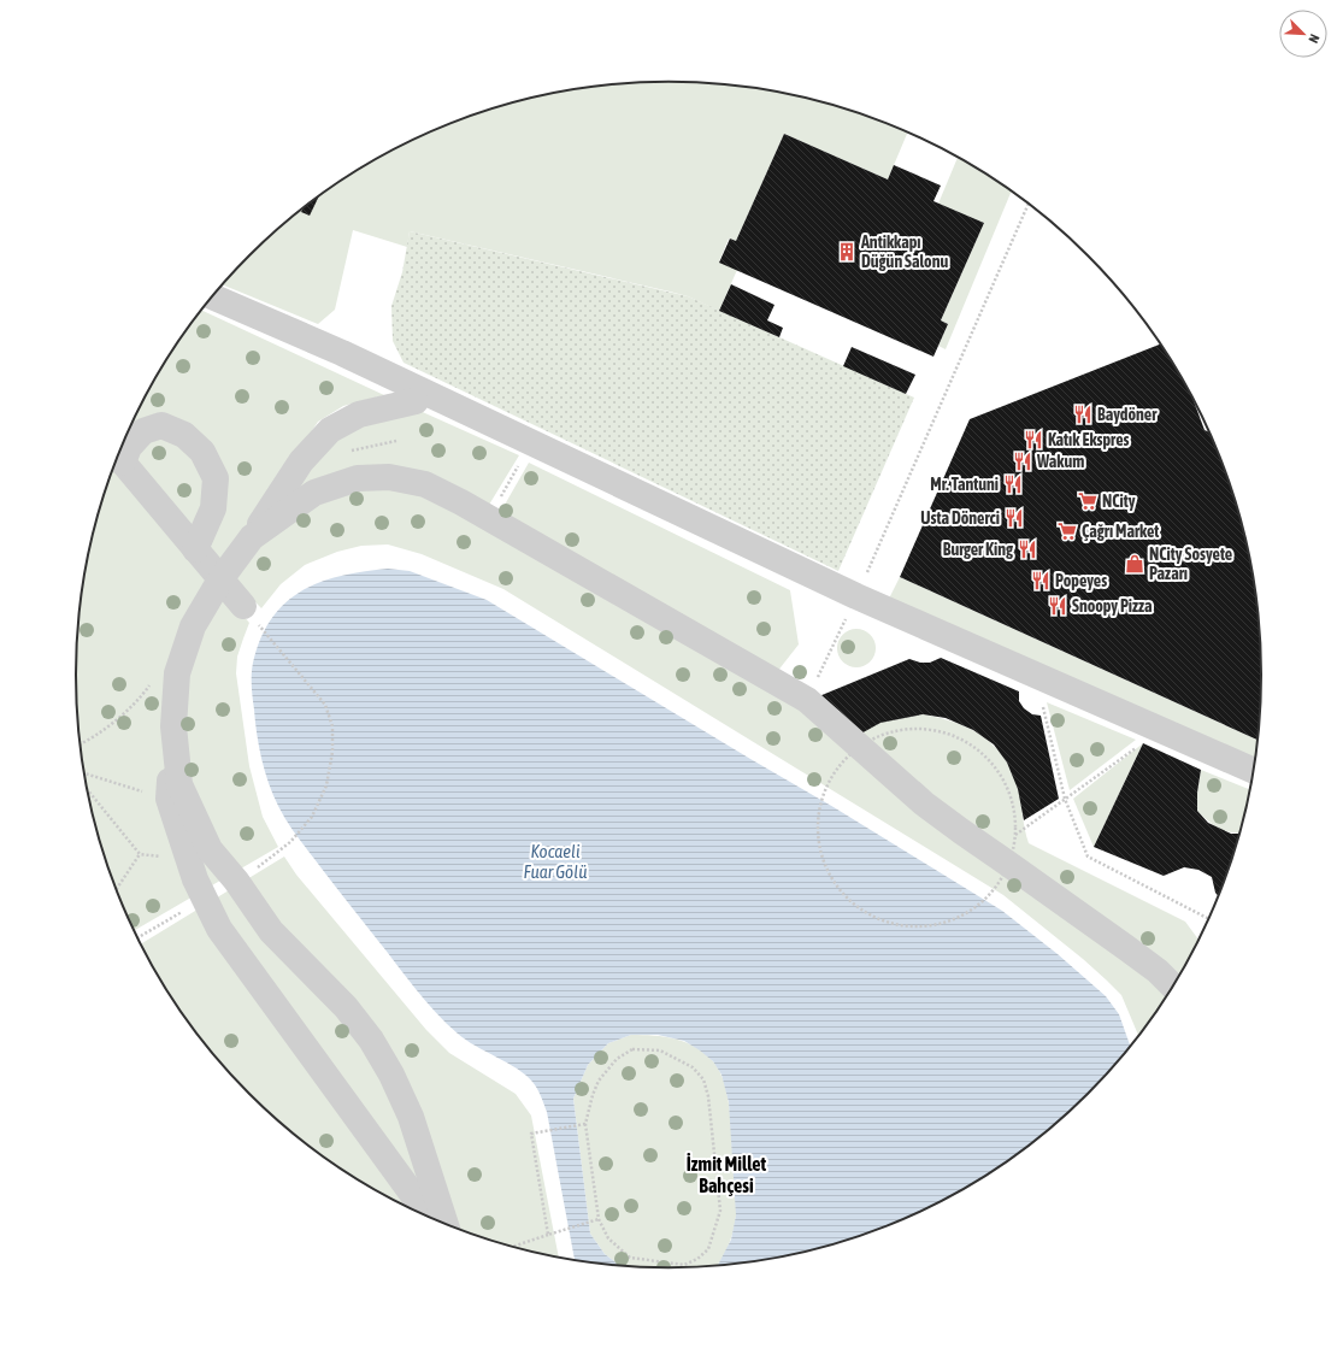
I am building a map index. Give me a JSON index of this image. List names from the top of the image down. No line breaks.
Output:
{"districts":["İzmit Millet Bahçesi"],"water":["Kocaeli Fuar Gölü"],"places":{"building":["Antikkapı Düğün Salonu"],"restaurant":["Baydöner","Katık Ekspres","Wakum","Mr. Tantuni","Usta Dönerci","Burger King","Popeyes","Snoopy Pizza"],"supermarket":["NCity","Çağrı Market"],"shop":["NCity Sosyete Pazarı"]},"north":"bottom right"}
